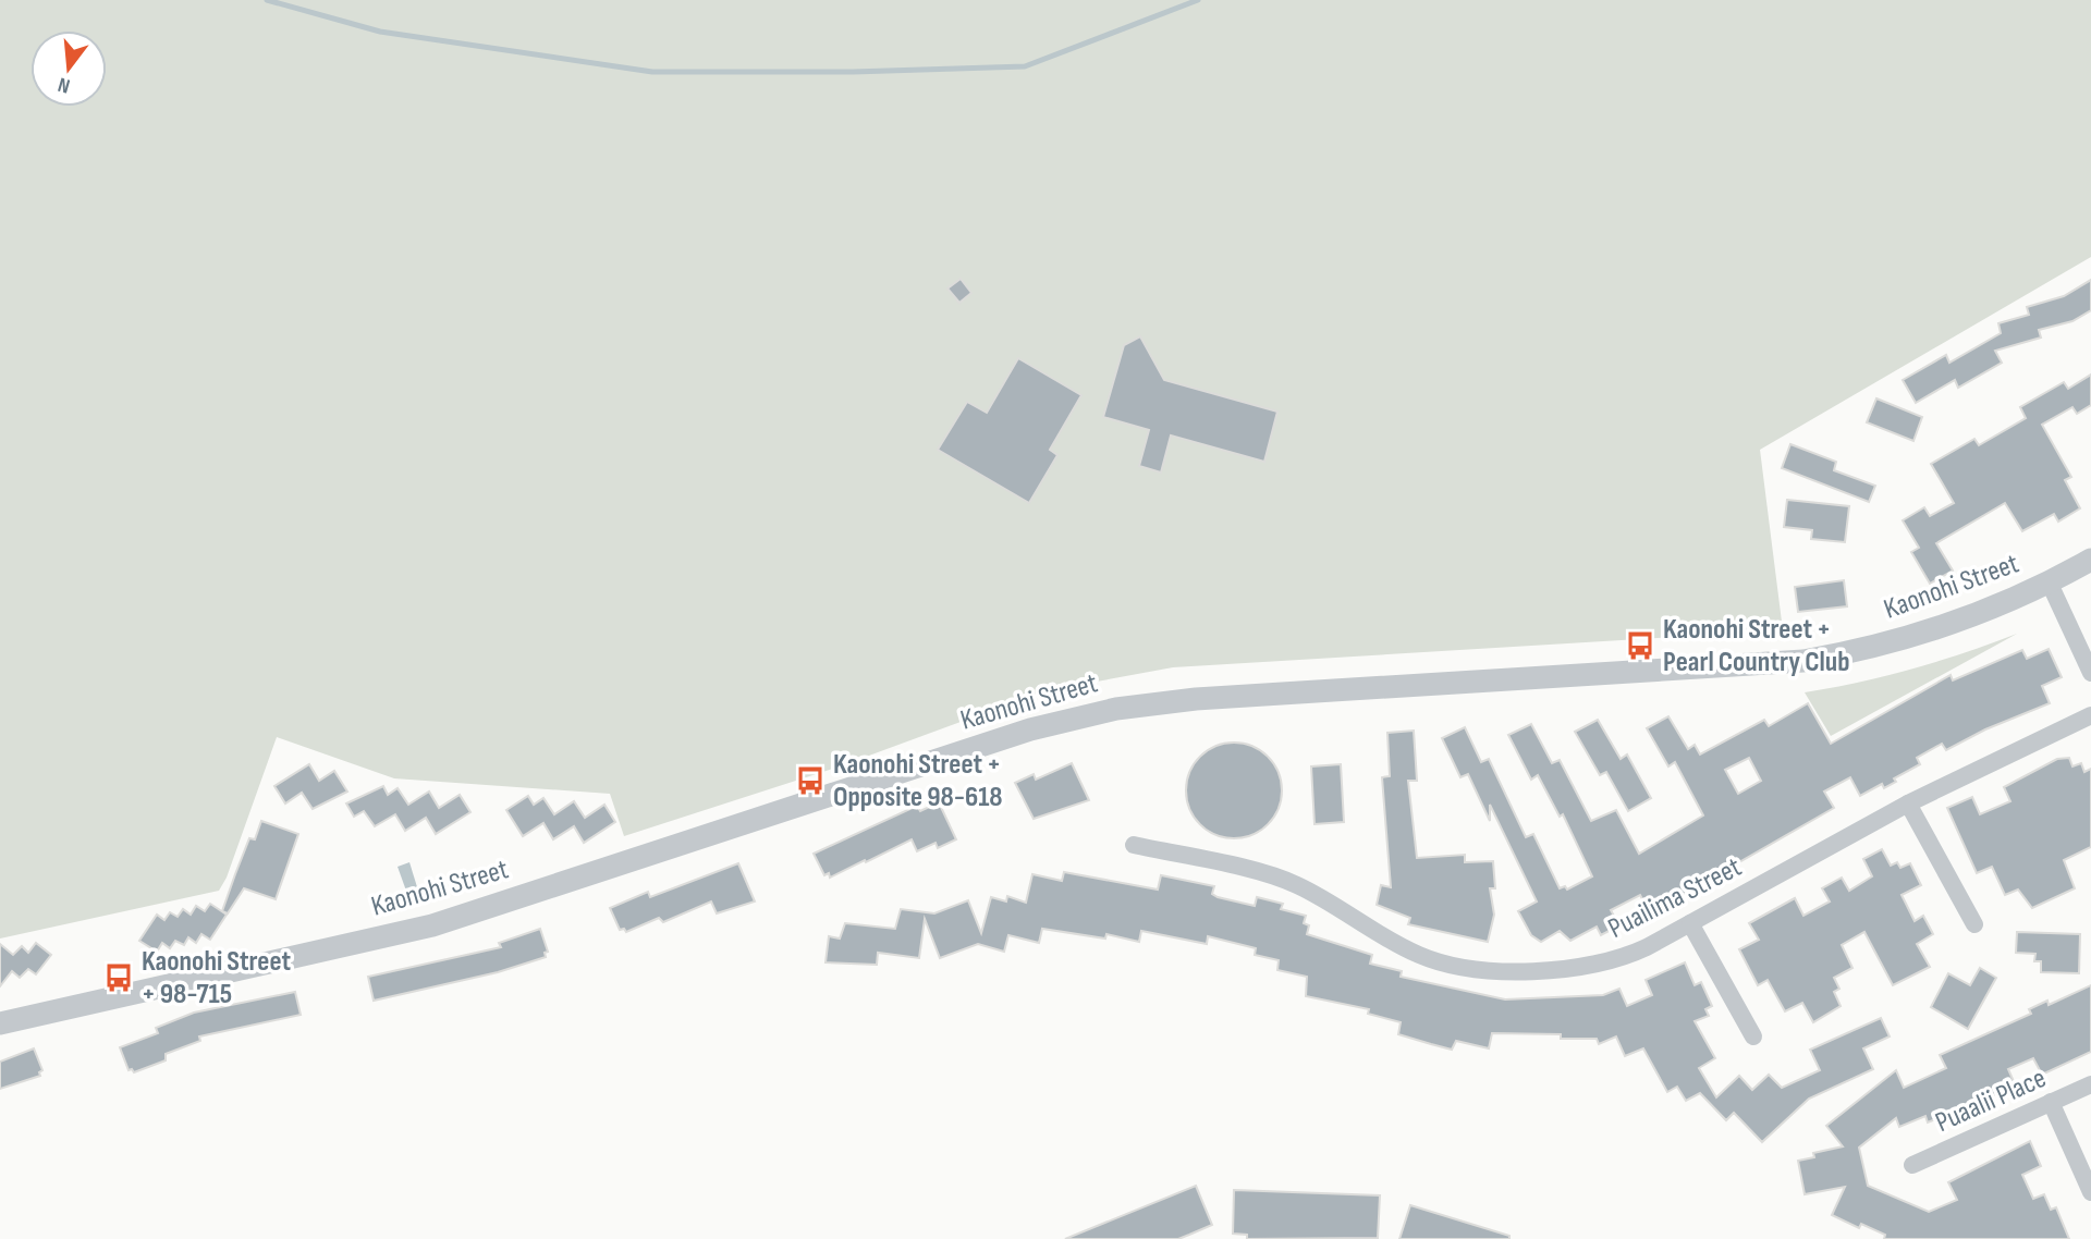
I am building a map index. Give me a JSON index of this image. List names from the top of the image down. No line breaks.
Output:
{"streets":{"street":["Kaonohi Street","Puailima Street","Puaalii Place"]},"places":{"bus stop":["Kaonohi Street + Pearl Country Club","Kaonohi Street + Opposite 98-618","Kaonohi Street + 98-715"]},"north":"bottom"}
